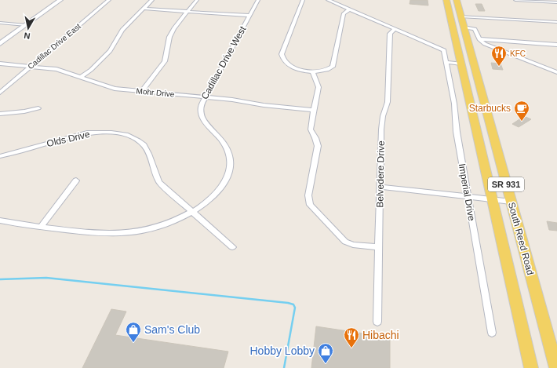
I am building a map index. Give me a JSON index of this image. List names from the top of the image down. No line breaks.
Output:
{"streets":{"main road":["SR 931","South Reed Road"],"street":["Cadillac Drive East","Cadillac Drive West","Mohr Drive","Olds Drive","Belvedere Drive","Imperial Drive"]},"crossings":[["Cadillac Drive East","Mohr Drive"],["Cadillac Drive West","Mohr Drive"],["Cadillac Drive West","Olds Drive"],["Belvedere Drive","Imperial Drive"]],"places":{"restaurant":["KFC","Hibachi"],"cafe":["Starbucks"],"shop":["Sam's Club","Hobby Lobby"]},"north":"bottom"}
